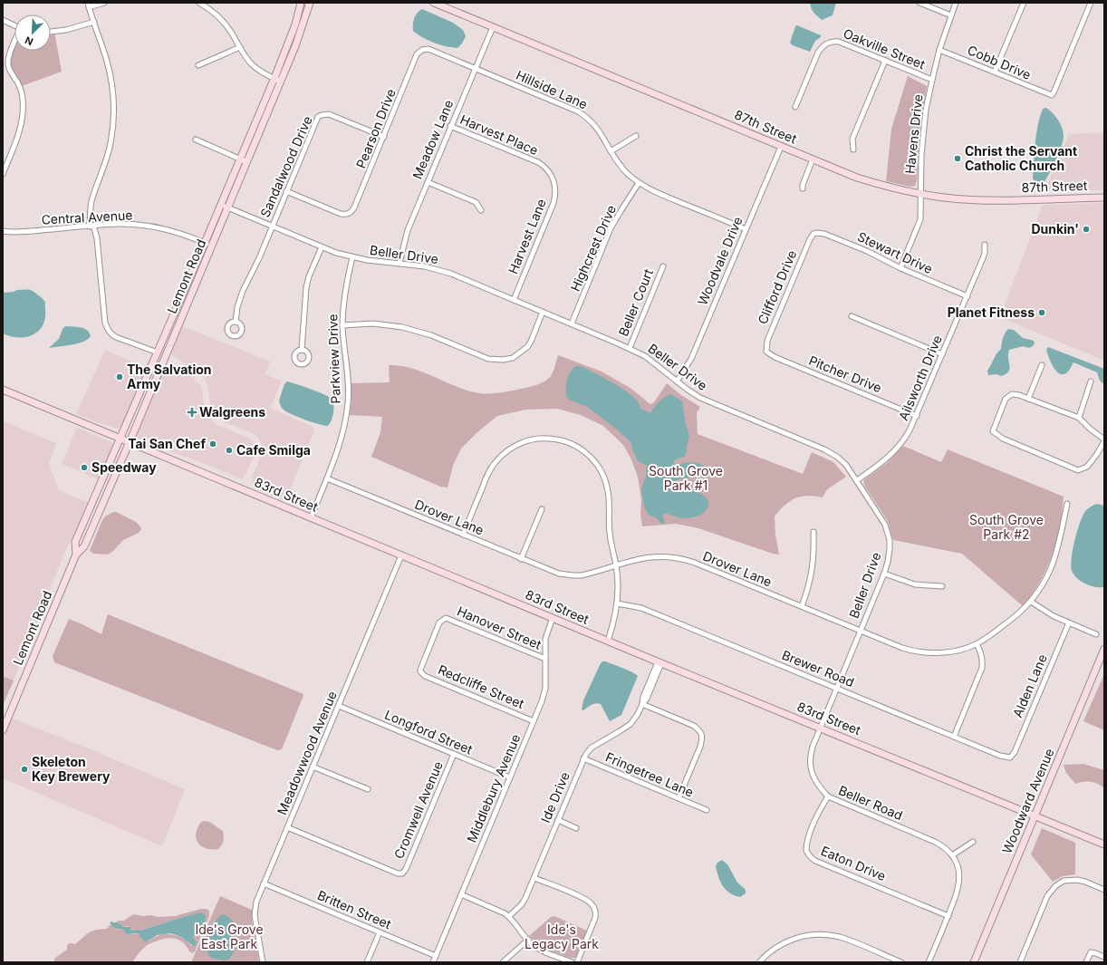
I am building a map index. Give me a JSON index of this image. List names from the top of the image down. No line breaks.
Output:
{"streets":{"main road":["87th Street","Lemont Road","83rd Street","Woodward Avenue"],"street":["Oakville Street","Cobb Drive","Hillside Lane","Pearson Drive","Havens Drive","Harvest Place","Meadow Lane","Sandalwood Drive","Central Avenue","Harvest Lane","Highcrest Drive","Stewart Drive","Beller Drive","Woodvale Drive","Clifford Drive","Beller Court","Parkview Drive","Pitcher Drive","Ailsworth Drive","Drover Lane","Hanover Street","Brewer Road","Alden Lane","Redcliffe Street","Longford Street","Meadowwood Avenue","Fringetree Lane","Middlebury Avenue","Ide Drive","Beller Road","Cromwell Avenue","Eaton Drive","Britten Street"]},"crossings":[["Oakville Street","Havens Drive"],["Cobb Drive","Havens Drive"],["Hillside Lane","Pearson Drive"],["Hillside Lane","Meadow Lane"],["Hillside Lane","Highcrest Drive"],["Hillside Lane","Woodvale Drive"],["87th Street","Havens Drive"],["87th Street","Meadow Lane"],["87th Street","Woodvale Drive"],["Pearson Drive","Sandalwood Drive"],["Havens Drive","Stewart Drive"],["Harvest Place","Meadow Lane"],["Harvest Place","Harvest Lane"],["Meadow Lane","Beller Drive"],["Sandalwood Drive","Beller Drive"],["Central Avenue","Lemont Road"],["Harvest Lane","Beller Drive"],["Highcrest Drive","Beller Drive"],["Stewart Drive","Clifford Drive"],["Stewart Drive","Ailsworth Drive"],["Beller Drive","Woodvale Drive"],["Beller Drive","Lemont Road"],["Beller Drive","Beller Court"],["Beller Drive","Parkview Drive"],["Beller Drive","Ailsworth Drive"],["Beller Drive","83rd Street"],["Beller Drive","Drover Lane"],["Beller Drive","Brewer Road"],["Beller Drive","Beller Road"],["Lemont Road","83rd Street"],["Clifford Drive","Pitcher Drive"],["Parkview Drive","83rd Street"],["Parkview Drive","Drover Lane"],["Pitcher Drive","Ailsworth Drive"],["83rd Street","Meadowwood Avenue"],["83rd Street","Middlebury Avenue"],["83rd Street","Ide Drive"],["83rd Street","Woodward Avenue"],["83rd Street","Beller Road"],["Hanover Street","Redcliffe Street"],["Hanover Street","Middlebury Avenue"],["Brewer Road","Alden Lane"],["Redcliffe Street","Middlebury Avenue"],["Longford Street","Meadowwood Avenue"],["Longford Street","Middlebury Avenue"],["Longford Street","Cromwell Avenue"],["Meadowwood Avenue","Cromwell Avenue"],["Meadowwood Avenue","Britten Street"],["Fringetree Lane","Ide Drive"],["Middlebury Avenue","Britten Street"],["Beller Road","Eaton Drive"]],"parks":["South Grove Park #1","South Grove Park #2","Ide's Grove East Park","Ide's Legacy Park"],"places":{"other":["Christ the Servant Catholic Church","Dunkin'","Planet Fitness","The Salvation Army","Tai San Chef","Cafe Smilga","Speedway","Skeleton Key Brewery"],"health":["Walgreens"]},"north":"bottom left"}
